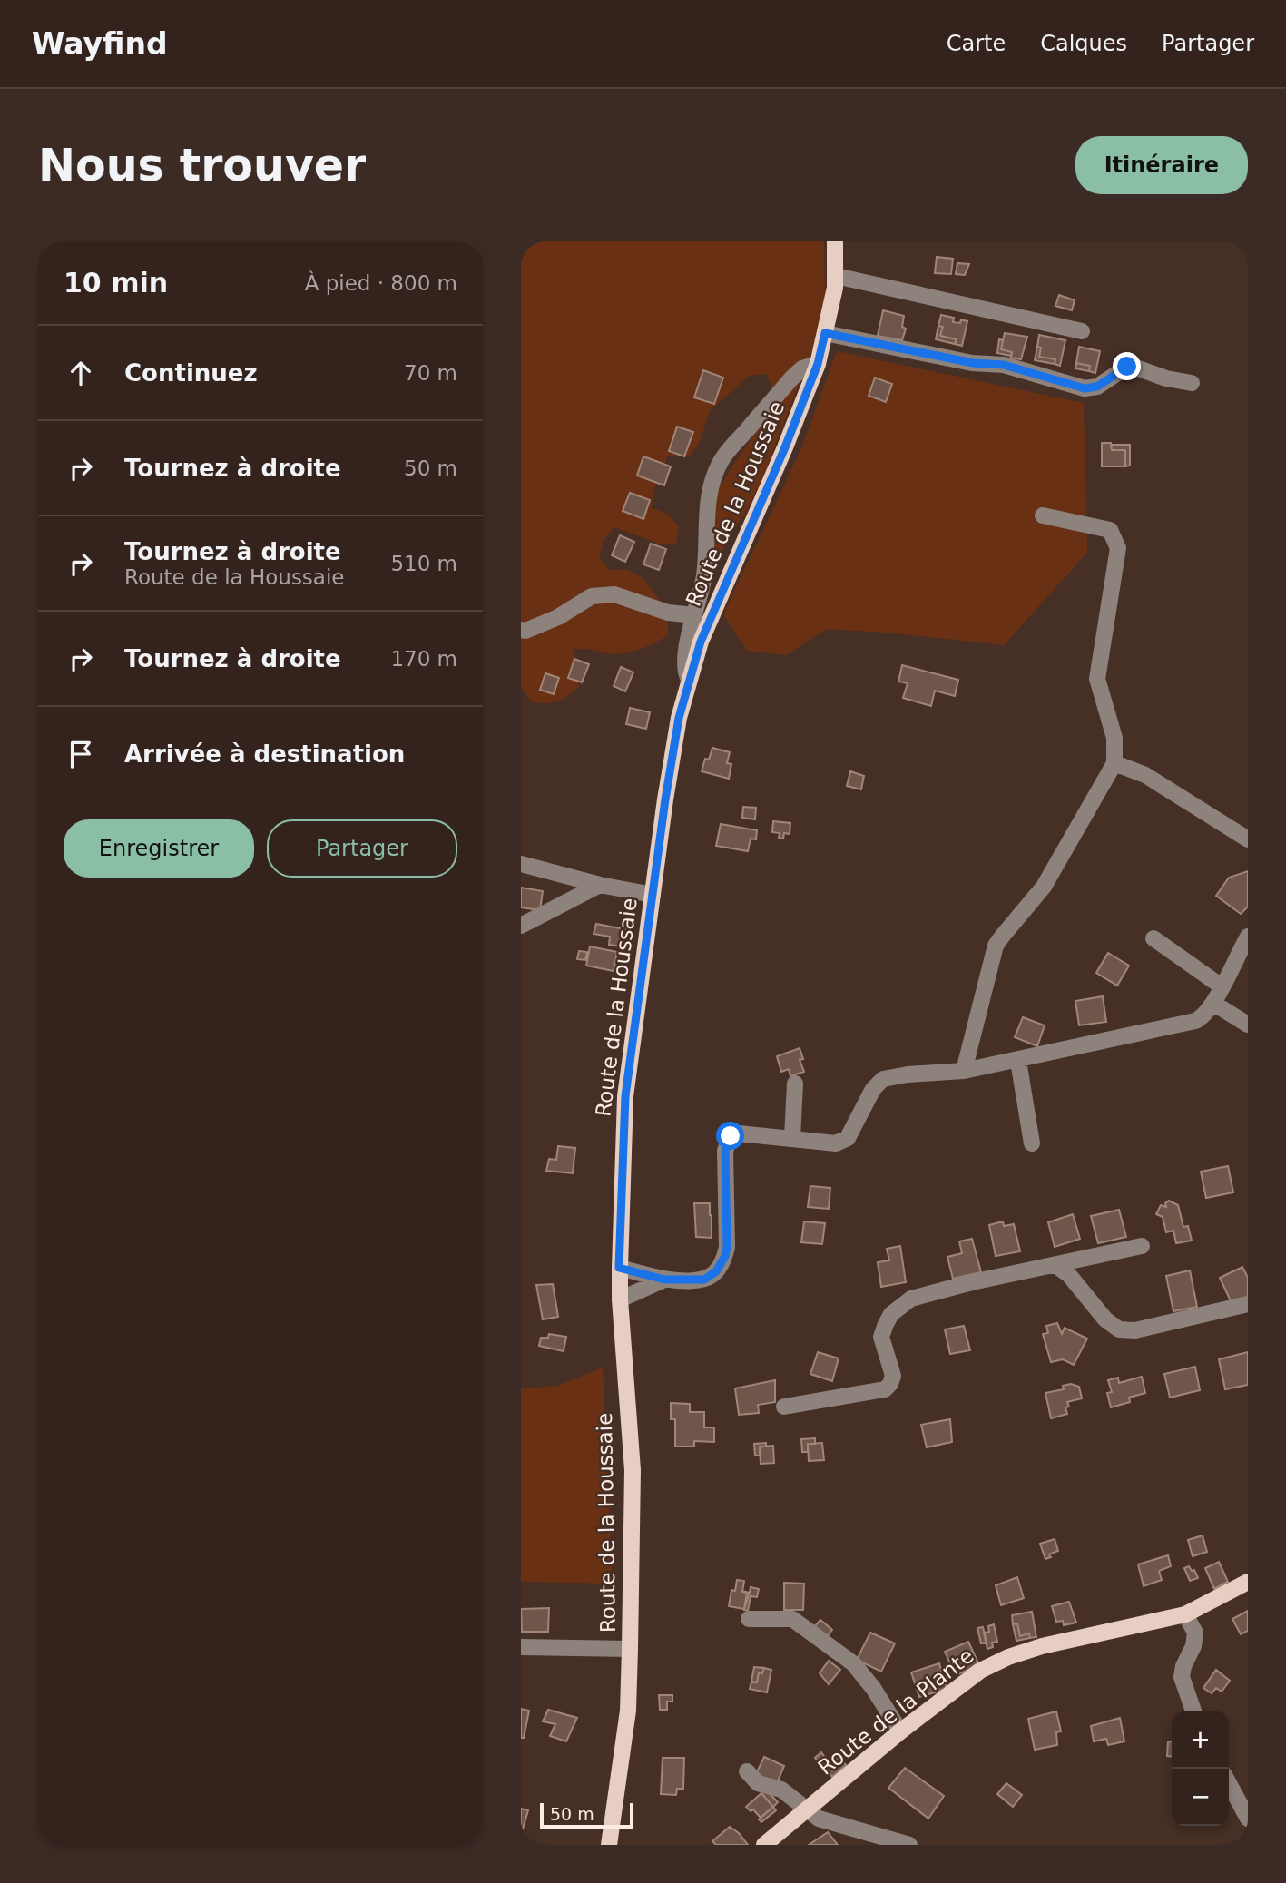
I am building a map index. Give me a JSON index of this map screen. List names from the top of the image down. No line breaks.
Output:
{"streets":{"main road":["Route de la Houssaie","Route de la Plante"]},"scale_bar":"50 m","page":{"header":"Wayfind","nav":["Carte","Calques","Partager"],"buttons":["Itinéraire",["Enregistrer","Partager"]],"title":"Nous trouver","heading":["10 min","À pied · 800 m"],"list":[["Continuez","70 m"],["Tournez à droite","50 m"],["Tournez à droite","Route de la Houssaie","510 m"],["Tournez à droite","170 m"],"Arrivée à destination"],"map_buttons":["+","−"],"scale":"50 m"}}
